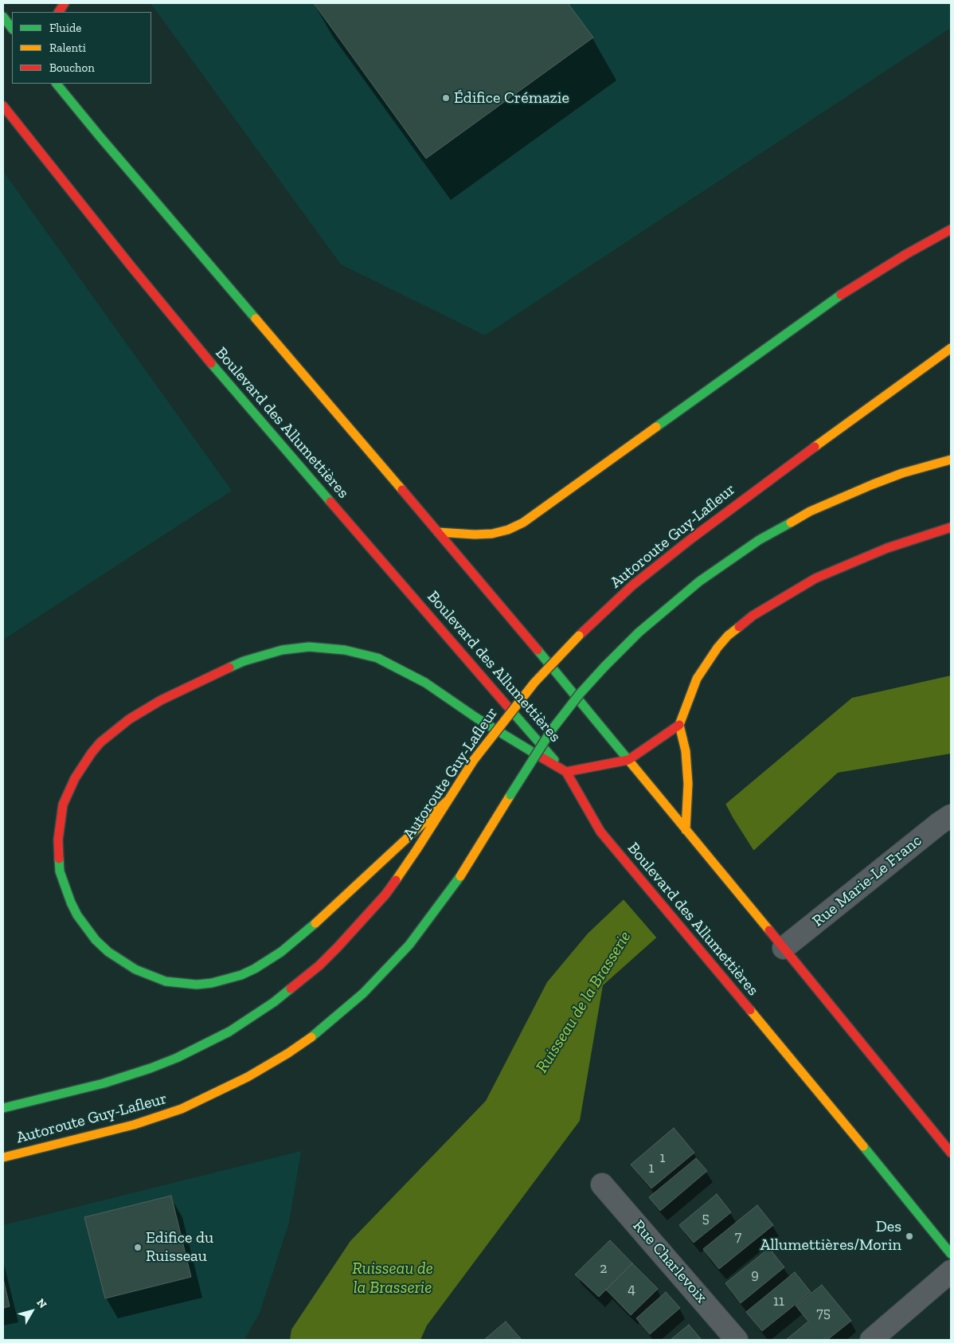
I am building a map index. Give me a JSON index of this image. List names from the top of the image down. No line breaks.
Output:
{"streets":{"main road":["Boulevard des Allumettières","Autoroute Guy-Lafleur"],"street":["Rue Marie-Le Franc","Rue Charlevoix"]},"water":["Ruisseau de la Brasserie"],"places":["Édifice Crémazie","Des Allumettières/Morin","Edifice du Ruisseau"],"house_numbers":["1","1","5","7","2","9","4","11","75"],"legend":["Fluide","Ralenti","Bouchon"],"north":"top right"}
